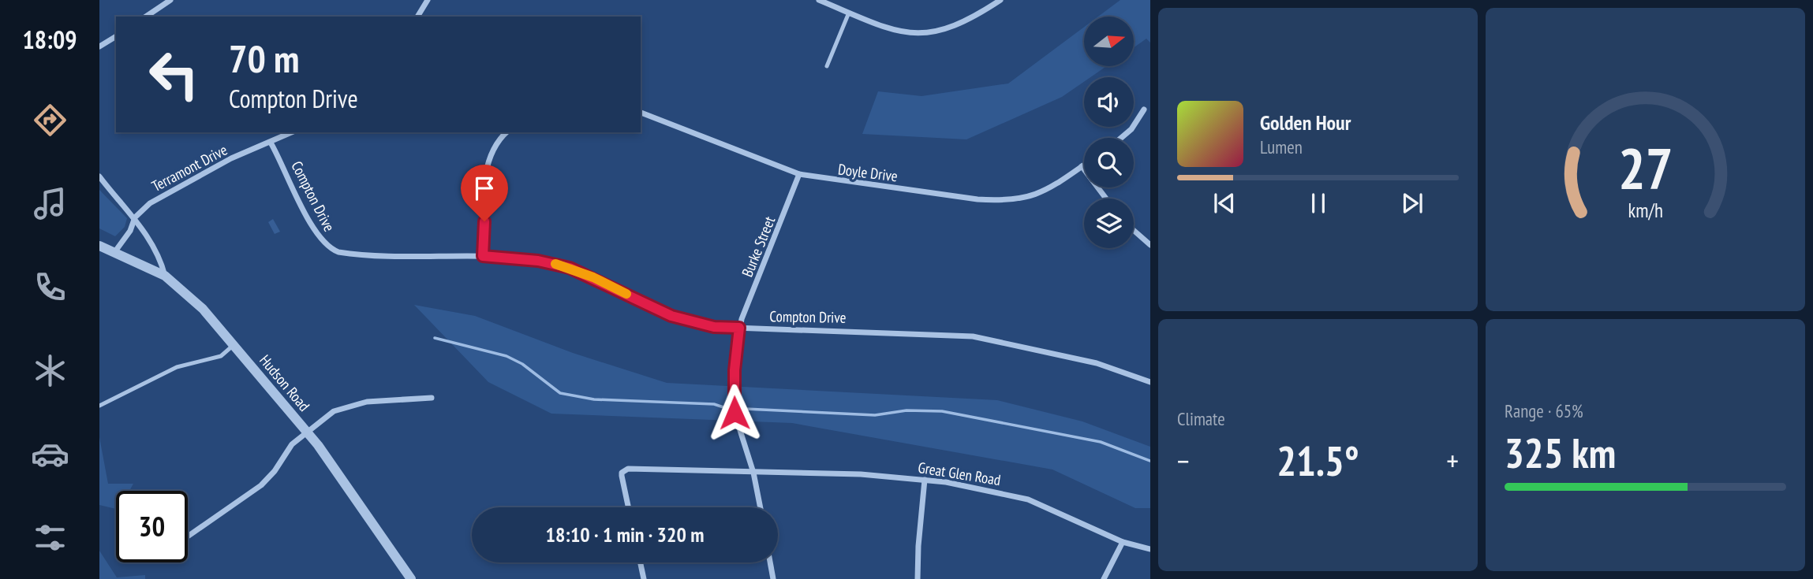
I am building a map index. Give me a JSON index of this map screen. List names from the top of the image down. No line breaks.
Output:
{"streets":{"street":["Terramont Drive","Doyle Drive","Compton Drive","Burke Street","Hudson Road","Great Glen Road"]},"crossings":[["Terramont Drive","Compton Drive"],["Terramont Drive","Hudson Road"],["Doyle Drive","Burke Street"],["Compton Drive","Burke Street"],["Burke Street","Great Glen Road"]],"north":"right","page":{"tabs":"18:09","turn":["70 m","Compton Drive"],"song":["Golden Hour","Lumen"],"tile":["Climate",["Range · 65%","325 km"]],"heat":["−","21.5°","+"],"limit":"30","trip":"18:10 · 1 min · 320 m","gauge":["27","km/h"]}}
